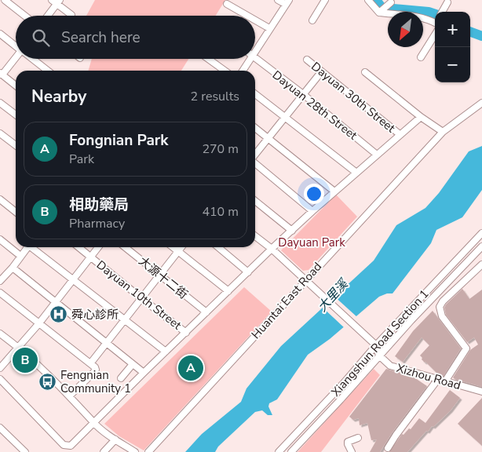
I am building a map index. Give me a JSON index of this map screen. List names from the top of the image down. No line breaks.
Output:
{"streets":{"street":["Dayuan 30th Street","Dayuan 28th Street","大源十二街","Dayuan 10th Street","Huantai East Road","Xiangshun Road Section 1","Xizhou Road"]},"crossings":[["Xiangshun Road Section 1","Xizhou Road"]],"water":["大里溪"],"parks":["Dayuan Park"],"places":{"hospital":["舜心診所"],"bus stop":["Fengnian Community 1"]},"north":"bottom left","page":{"map_buttons":["+","−"],"search":"Search here","heading":["Nearby","2 results"],"list":[{"mark":"A","name":"Fongnian Park","note":"Park","value":"270 m"},{"mark":"B","name":"相助藥局","note":"Pharmacy","value":"410 m"}],"pins":["B","A"]}}
